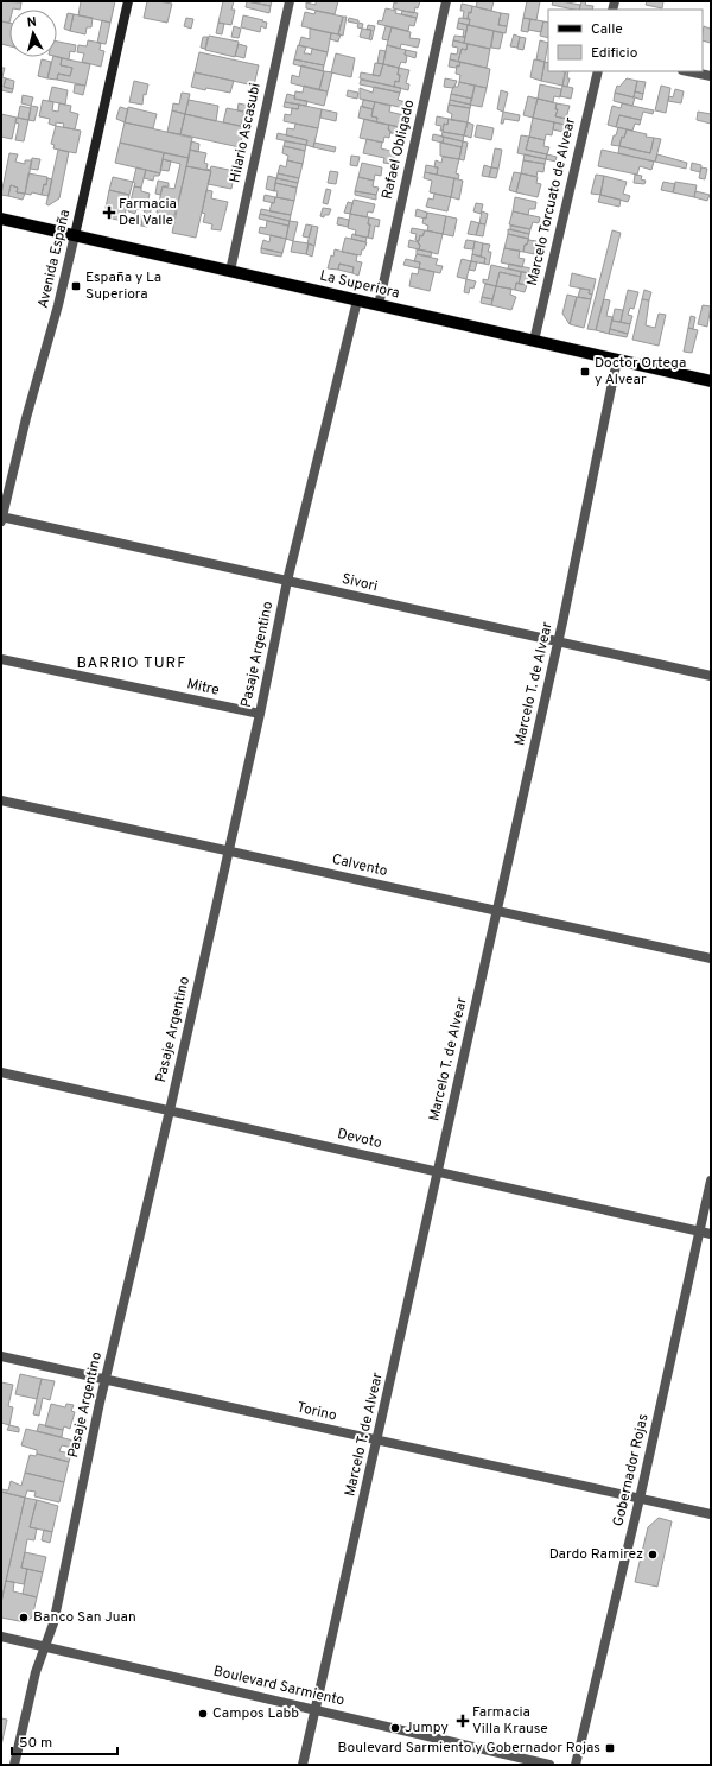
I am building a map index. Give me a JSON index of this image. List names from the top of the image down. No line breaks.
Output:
{"streets":{"main road":["Avenida España","La Superiora"],"street":["Hilario Ascasubi","Rafael Obligado","Marcelo Torcuato de Alvear","Sivori","Pasaje Argentino","Marcelo T. de Alvear","Mitre","Calvento","Devoto","Torino","Gobernador Rojas","Boulevard Sarmiento"]},"crossings":[["Hilario Ascasubi","La Superiora"],["Rafael Obligado","La Superiora"],["Marcelo Torcuato de Alvear","La Superiora"],["Avenida España","La Superiora"],["Avenida España","Sivori"],["La Superiora","Pasaje Argentino"],["La Superiora","Marcelo T. de Alvear"],["Sivori","Pasaje Argentino"],["Sivori","Marcelo T. de Alvear"],["Pasaje Argentino","Mitre"],["Pasaje Argentino","Calvento"],["Pasaje Argentino","Devoto"],["Pasaje Argentino","Torino"],["Pasaje Argentino","Boulevard Sarmiento"],["Marcelo T. de Alvear","Calvento"],["Marcelo T. de Alvear","Devoto"],["Marcelo T. de Alvear","Torino"],["Marcelo T. de Alvear","Boulevard Sarmiento"],["Devoto","Gobernador Rojas"],["Torino","Gobernador Rojas"]],"districts":["BARRIO TURF"],"places":{"health":["Farmacia Del Valle","Farmacia Villa Krause"],"transit":["España y La Superiora","Doctor Ortega y Alvear","Boulevard Sarmiento y Gobernador Rojas"],"other":["Dardo Ramirez","Banco San Juan","Campos Labb","Jumpy"]},"legend":["Calle","Edificio"],"scale_bar":"50 m","north":"top"}
